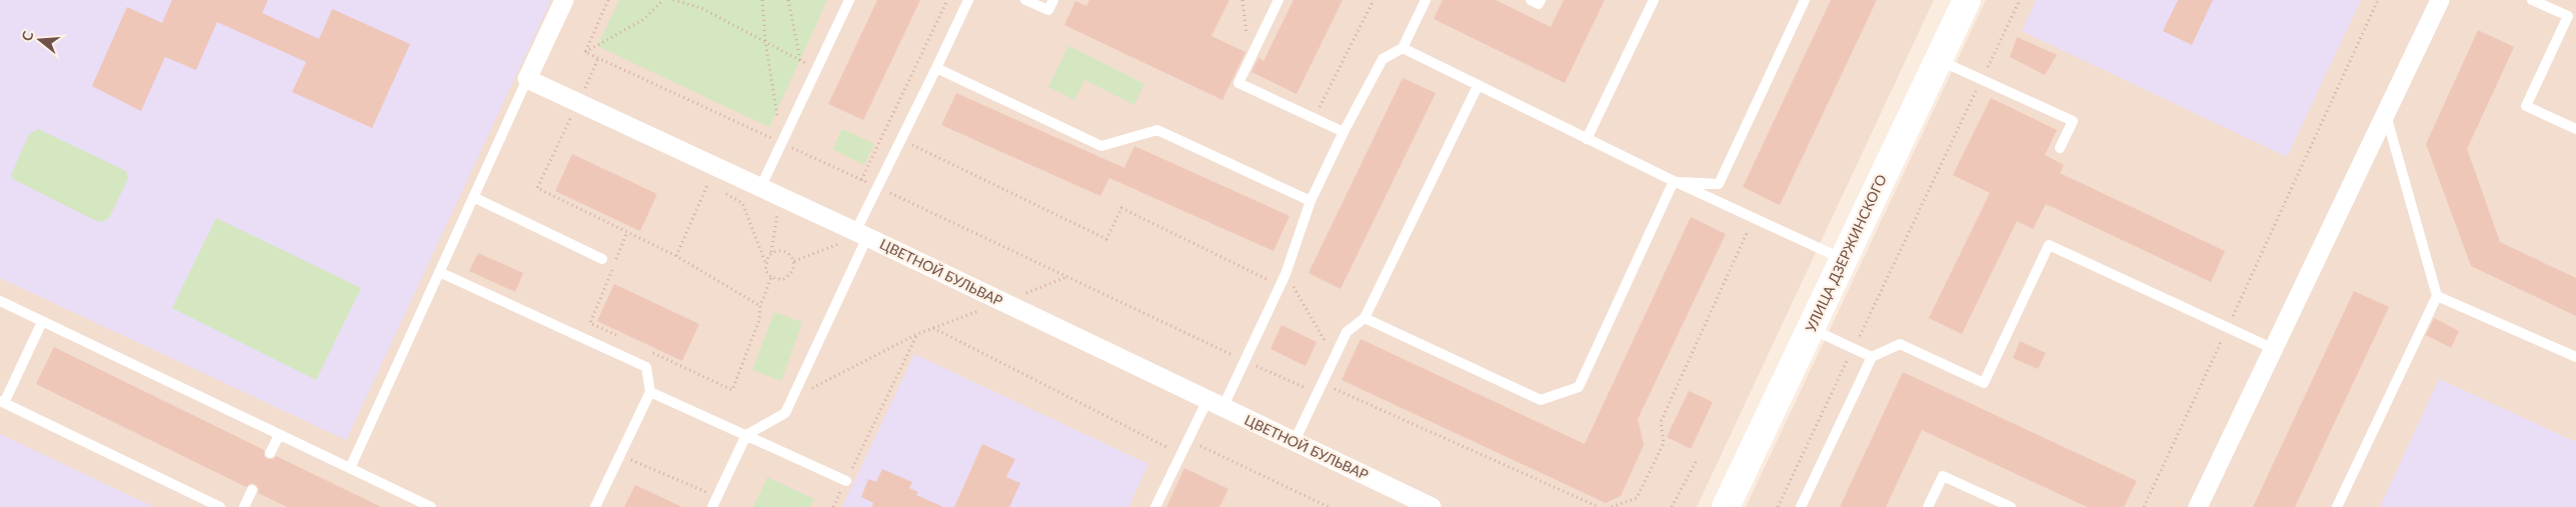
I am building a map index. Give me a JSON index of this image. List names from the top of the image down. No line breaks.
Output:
{"streets":{"main road":["УЛИЦА ДЗЕРЖИНСКОГО"],"street":["ЦВЕТНОЙ БУЛЬВАР"]},"north":"left"}
